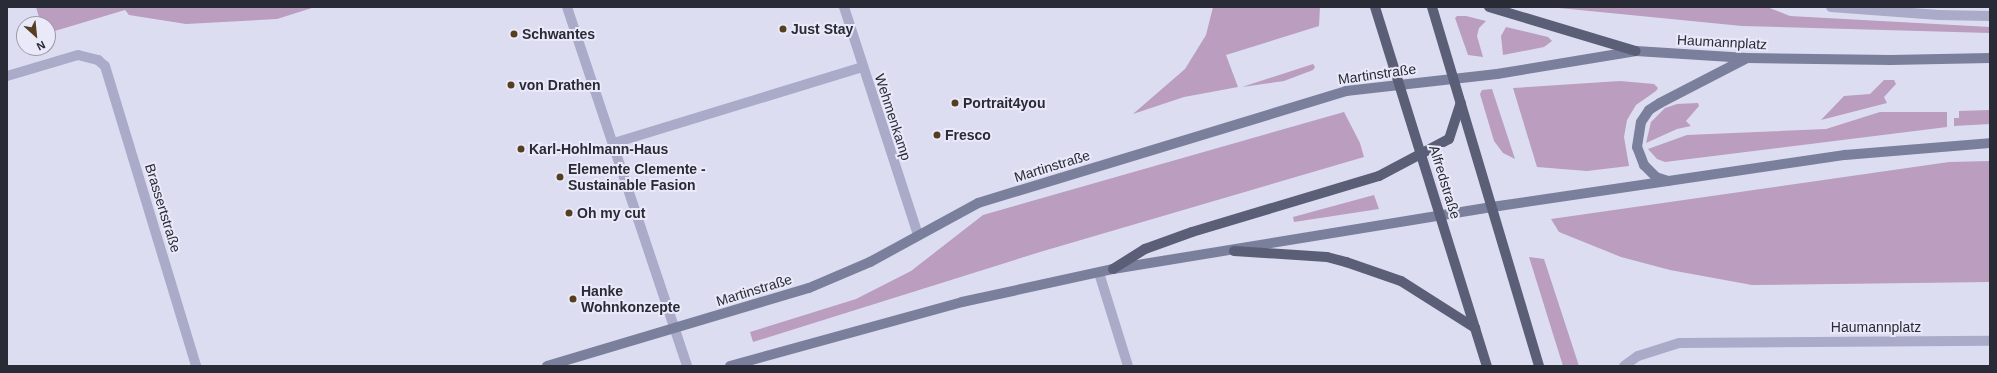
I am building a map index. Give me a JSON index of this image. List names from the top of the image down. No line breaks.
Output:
{"streets":{"main road":["Haumannplatz","Martinstraße","Alfredstraße"],"street":["Wehmenkamp","Brassertstraße"]},"crossings":[["Haumannplatz","Martinstraße"],["Martinstraße","Wehmenkamp"],["Martinstraße","Alfredstraße"]],"places":["Just Stay","Schwantes","von Drathen","Portrait4you","Fresco","Karl-Hohlmann-Haus","Elemente Clemente - Sustainable Fasion","Oh my cut","Hanke Wohnkonzepte"],"north":"bottom right"}
